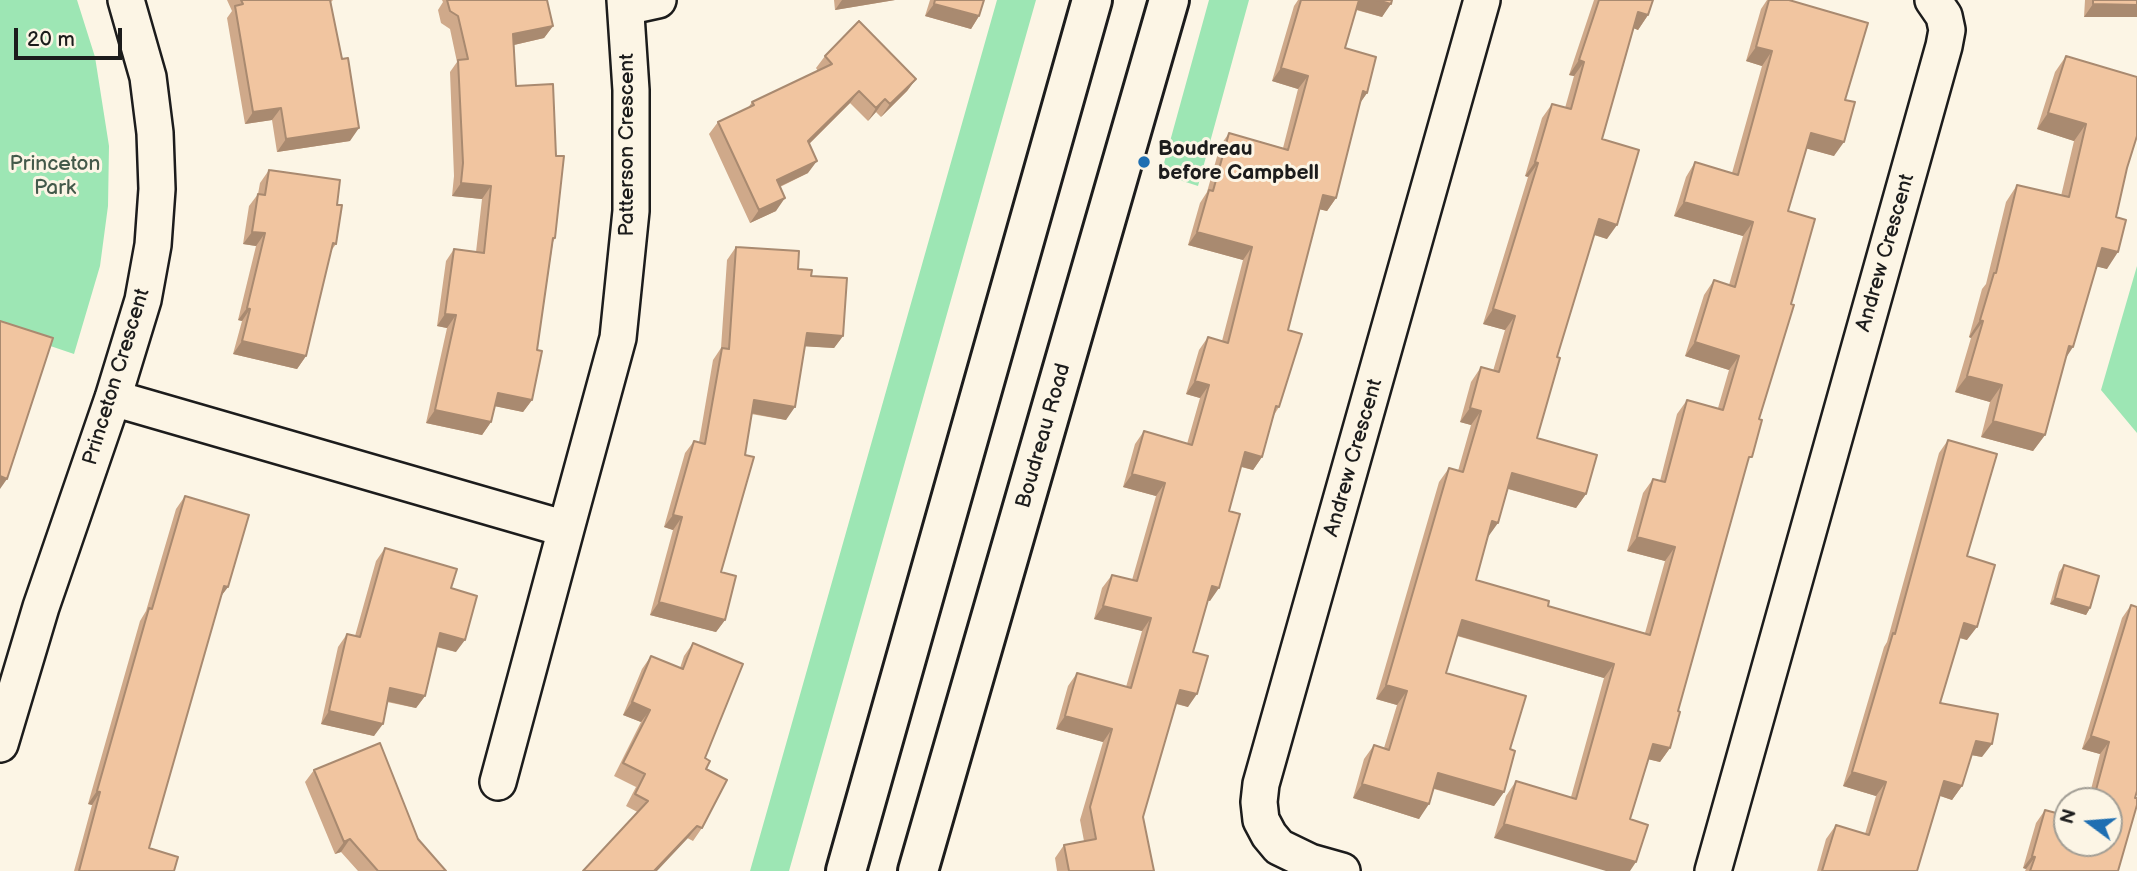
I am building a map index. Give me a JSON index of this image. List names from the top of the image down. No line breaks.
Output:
{"streets":{"main road":["Boudreau Road"],"street":["Patterson Crescent","Andrew Crescent","Princeton Crescent"]},"parks":["Princeton Park"],"places":["Boudreau before Campbell"],"scale_bar":"20 m","north":"left"}
